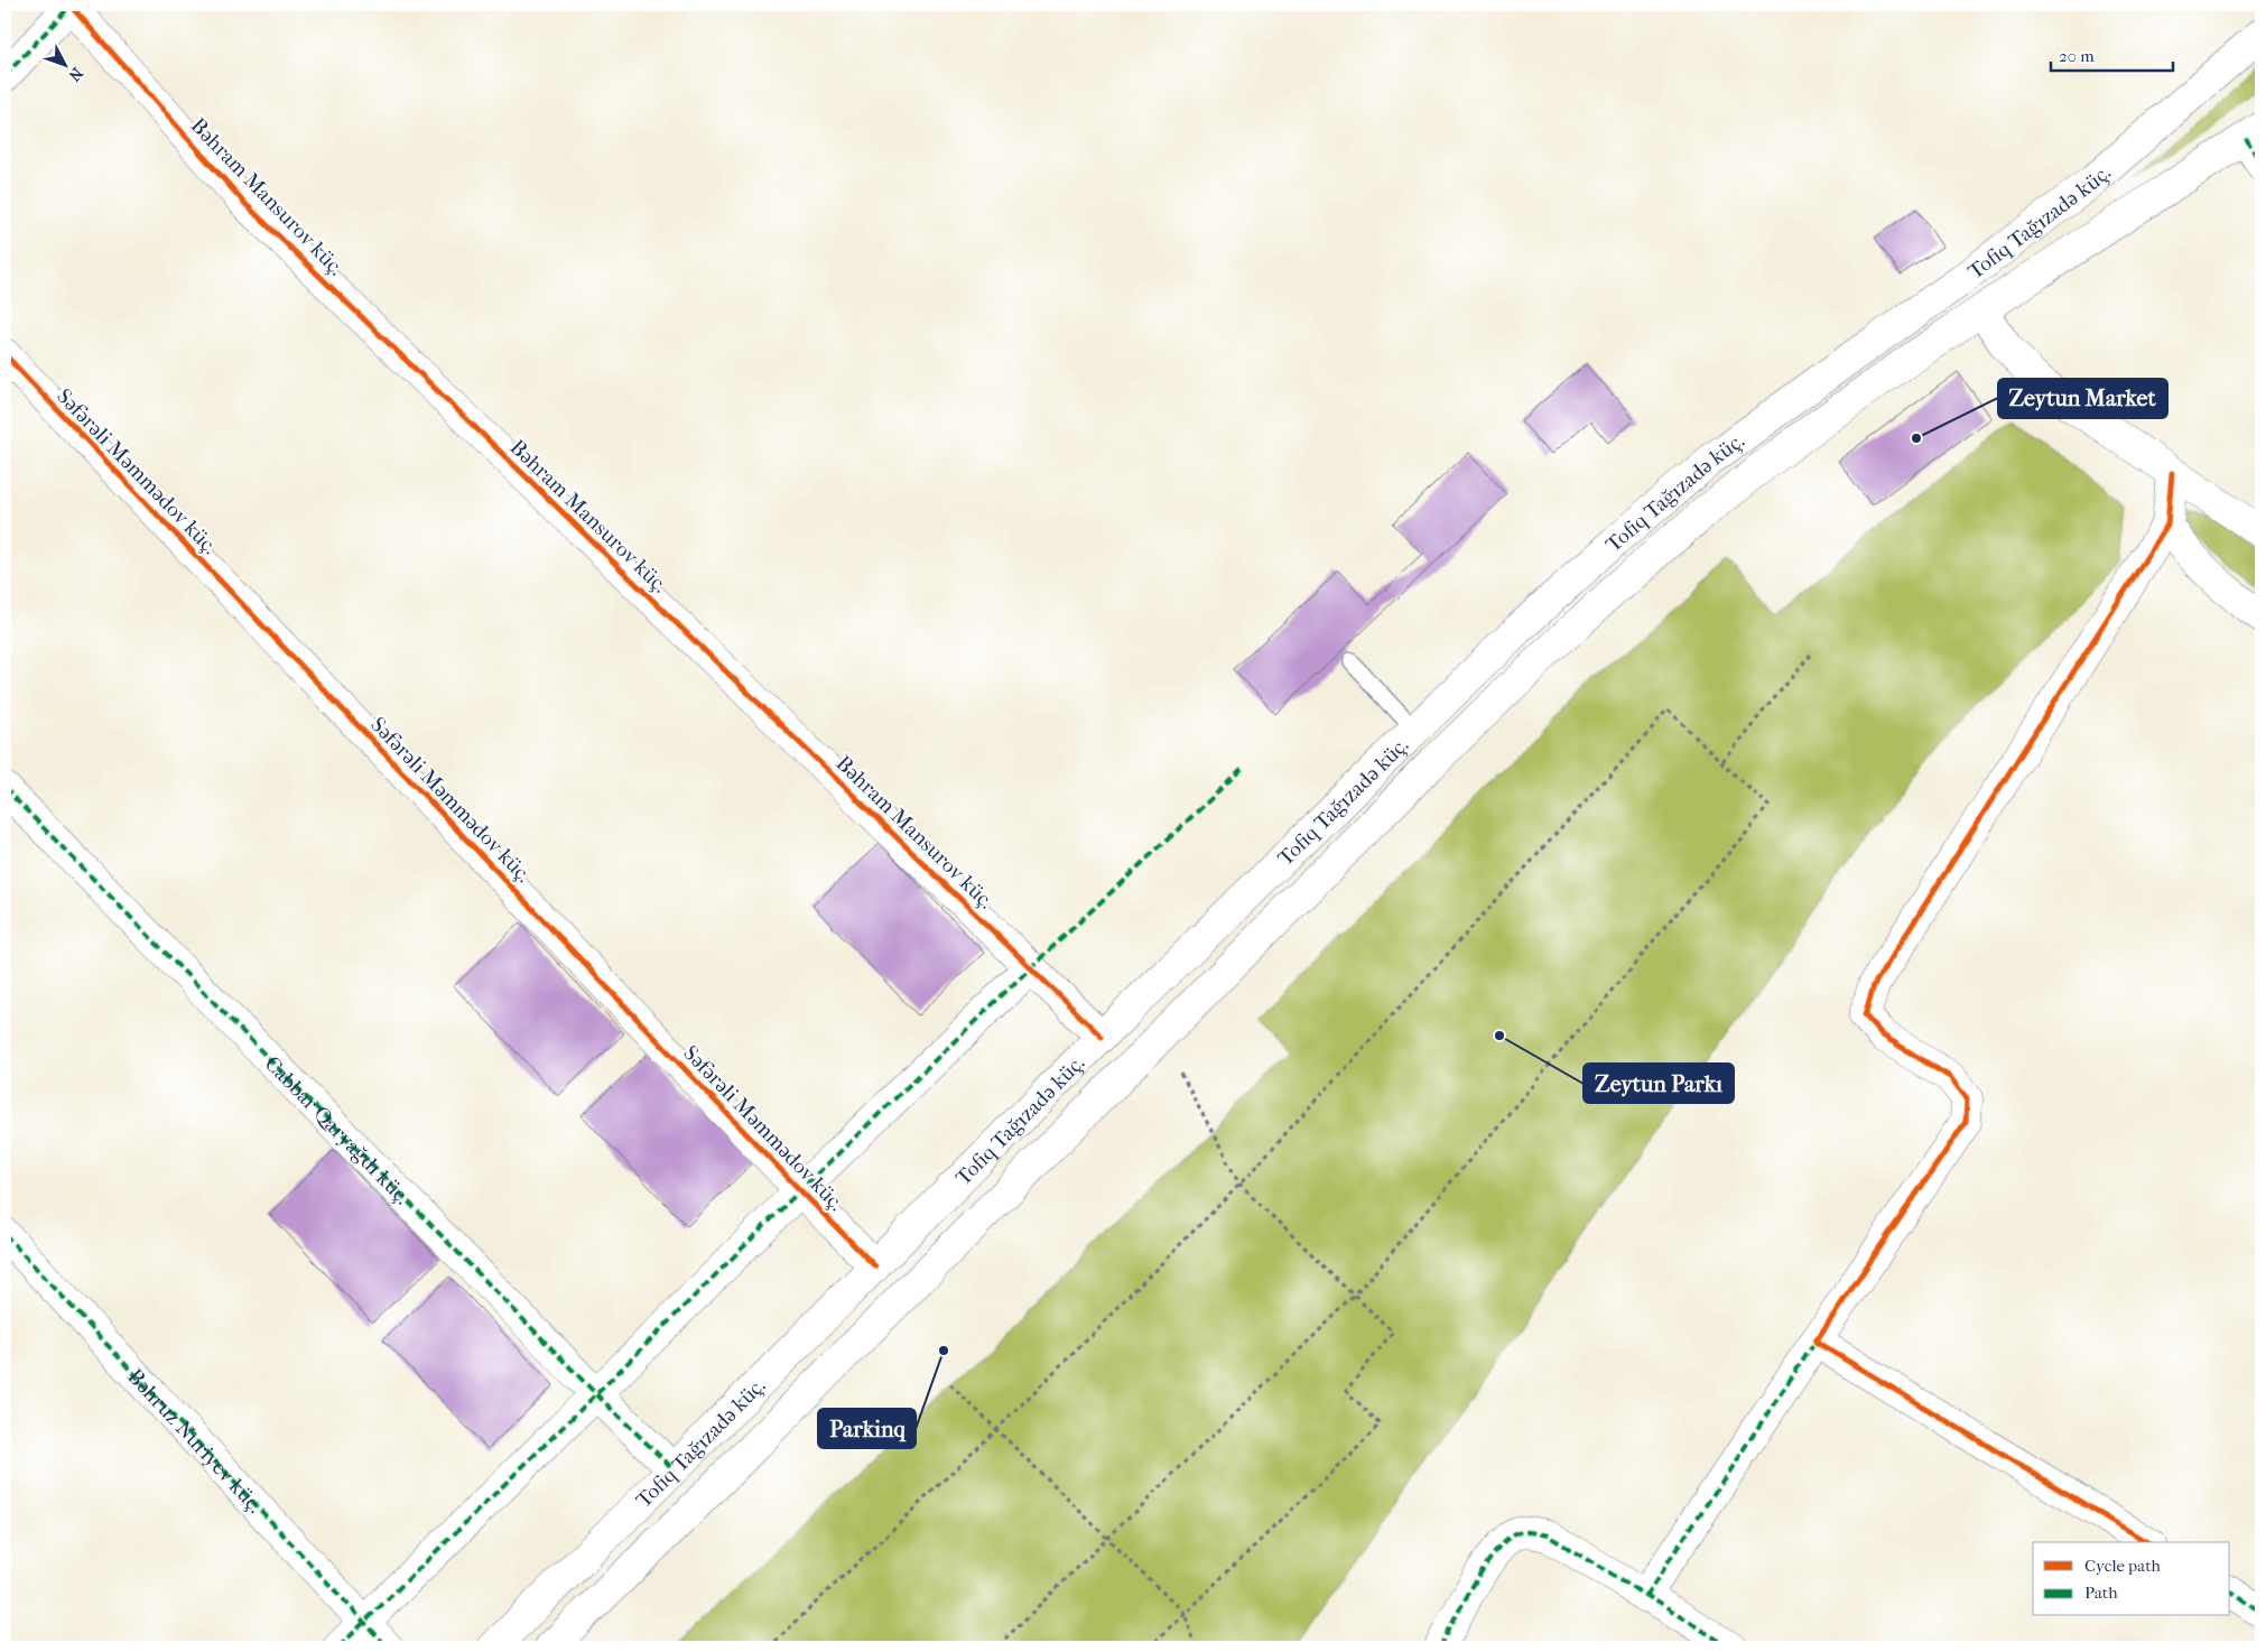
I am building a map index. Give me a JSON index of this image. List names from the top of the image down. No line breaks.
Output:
{"streets":{"street":["Bəhram Mansurov küç.","Tofiq Tağızadə küç.","Səfərəli Məmmədov küç.","Cabbar Qaryağdı küç.","Bəhruz Nuriyev küç."]},"crossings":[["Bəhram Mansurov küç.","Tofiq Tağızadə küç."],["Tofiq Tağızadə küç.","Səfərəli Məmmədov küç."],["Tofiq Tağızadə küç.","Cabbar Qaryağdı küç."]],"places":["Zeytun Market","Zeytun Parkı","Parkinq"],"legend":["Cycle path","Path"],"scale_bar":"20 m","north":"bottom right"}
